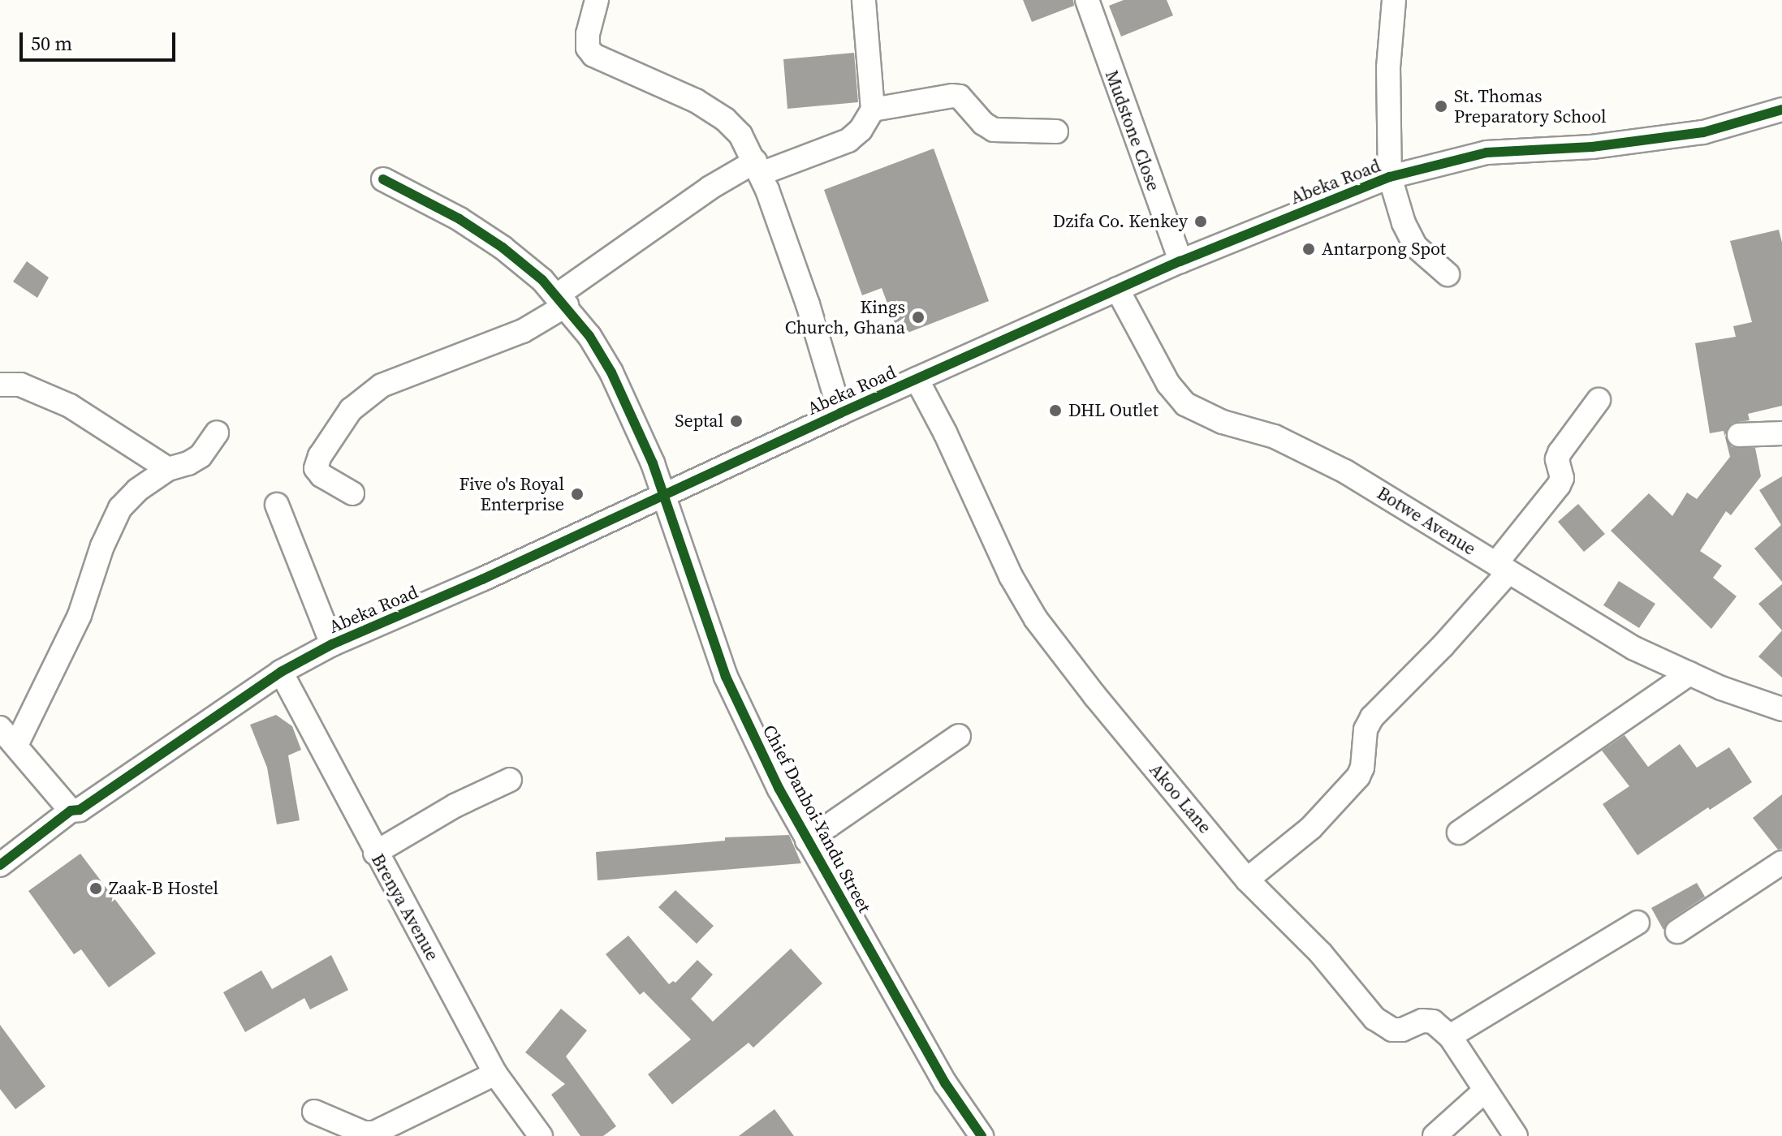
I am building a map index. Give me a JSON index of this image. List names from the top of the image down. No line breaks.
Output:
{"streets":{"street":["Mudstone Close","Abeka Road","Botwe Avenue","Akoo Lane","Chief Danboi-Yandu Street","Brenya Avenue"]},"crossings":[["Mudstone Close","Abeka Road"],["Abeka Road","Botwe Avenue"],["Abeka Road","Akoo Lane"],["Abeka Road","Chief Danboi-Yandu Street"],["Abeka Road","Brenya Avenue"]],"places":["St. Thomas Preparatory School","Dzifa Co. Kenkey","Antarpong Spot","Kings Church, Ghana","DHL Outlet","Septal","Five o's Royal Enterprise","Zaak-B Hostel"],"scale_bar":"50 m"}
